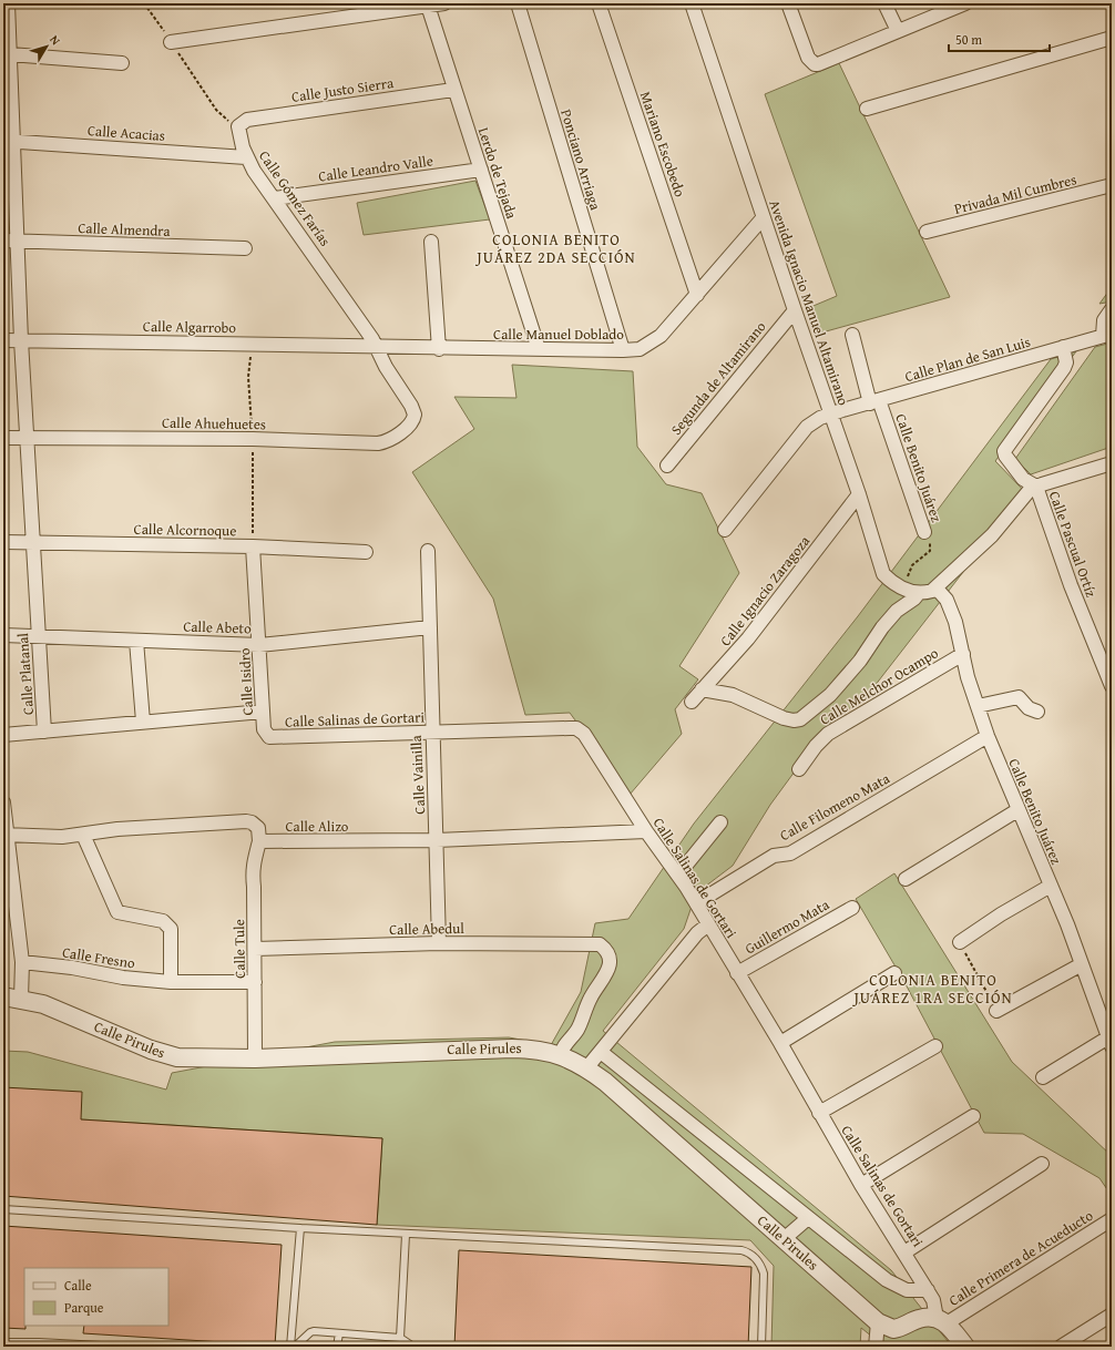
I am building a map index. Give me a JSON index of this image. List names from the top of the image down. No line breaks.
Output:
{"streets":{"street":["Calle Justo Sierra","Calle Acacias","Mariano Escobedo","Ponciano Arriaga","Calle Leandro Valle","Lerdo de Tejada","Privada Mil Cumbres","Calle Gómez Farías","Calle Almendra","Avenida Ignacio Manuel Altamirano","Calle Algarrobo","Calle Manuel Doblado","Calle Plan de San Luis","Segunda de Altamirano","Calle Ahuehuetes","Calle Benito Juárez","Calle Alcornoque","Calle Pascual Ortíz","Calle Ignacio Zaragoza","Calle Abeto","Calle Platanal","Calle Isidro","Calle Melchor Ocampo","Calle Salinas de Gortari","Calle Vainilla","Calle Filomeno Mata","Calle Alizo","Guillermo Mata","Calle Abedul","Calle Tule","Calle Fresno","Calle Pirules","Calle Primera de Acueducto"]},"crossings":[["Calle Justo Sierra","Lerdo de Tejada"],["Calle Justo Sierra","Calle Gómez Farías"],["Calle Acacias","Calle Gómez Farías"],["Calle Acacias","Calle Platanal"],["Mariano Escobedo","Calle Manuel Doblado"],["Ponciano Arriaga","Calle Manuel Doblado"],["Calle Leandro Valle","Lerdo de Tejada"],["Calle Leandro Valle","Calle Gómez Farías"],["Lerdo de Tejada","Calle Manuel Doblado"],["Calle Gómez Farías","Calle Algarrobo"],["Calle Gómez Farías","Calle Manuel Doblado"],["Calle Gómez Farías","Calle Ahuehuetes"],["Calle Almendra","Calle Platanal"],["Avenida Ignacio Manuel Altamirano","Calle Manuel Doblado"],["Avenida Ignacio Manuel Altamirano","Calle Plan de San Luis"],["Avenida Ignacio Manuel Altamirano","Segunda de Altamirano"],["Avenida Ignacio Manuel Altamirano","Calle Benito Juárez"],["Avenida Ignacio Manuel Altamirano","Calle Ignacio Zaragoza"],["Calle Algarrobo","Calle Manuel Doblado"],["Calle Algarrobo","Calle Platanal"],["Calle Plan de San Luis","Calle Benito Juárez"],["Calle Ahuehuetes","Calle Platanal"],["Calle Benito Juárez","Calle Melchor Ocampo"],["Calle Benito Juárez","Calle Filomeno Mata"],["Calle Alcornoque","Calle Platanal"],["Calle Alcornoque","Calle Isidro"],["Calle Abeto","Calle Platanal"],["Calle Abeto","Calle Isidro"],["Calle Abeto","Calle Vainilla"],["Calle Isidro","Calle Salinas de Gortari"],["Calle Salinas de Gortari","Calle Vainilla"],["Calle Salinas de Gortari","Calle Filomeno Mata"],["Calle Salinas de Gortari","Calle Alizo"],["Calle Salinas de Gortari","Guillermo Mata"],["Calle Salinas de Gortari","Calle Pirules"],["Calle Salinas de Gortari","Calle Primera de Acueducto"],["Calle Vainilla","Calle Alizo"],["Calle Vainilla","Calle Abedul"],["Calle Alizo","Calle Tule"],["Calle Abedul","Calle Tule"],["Calle Abedul","Calle Pirules"],["Calle Tule","Calle Fresno"],["Calle Tule","Calle Pirules"]],"districts":["COLONIA BENITO JUÁREZ 2DA SECCIÓN","COLONIA BENITO JUÁREZ 1RA SECCIÓN"],"legend":["Calle","Parque"],"scale_bar":"50 m","north":"top right"}
